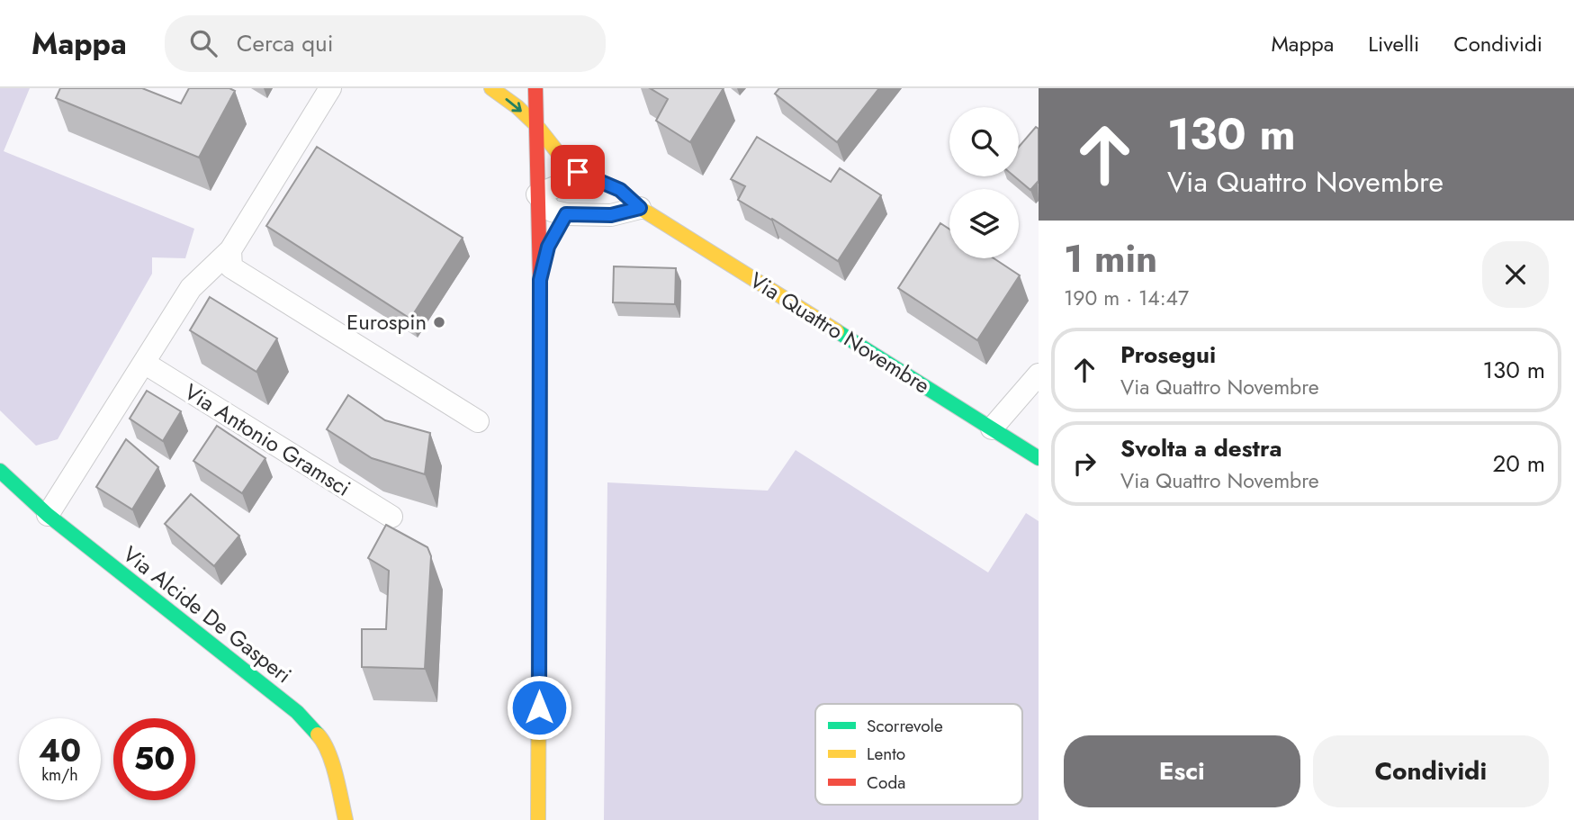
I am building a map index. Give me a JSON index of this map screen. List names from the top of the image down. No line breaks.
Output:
{"streets":{"street":["Via Quattro Novembre","Via Antonio Gramsci","Via Alcide De Gasperi"]},"places":["Eurospin"],"legend":["Scorrevole","Lento","Coda"],"page":{"header":"Mappa","search":"Cerca qui","nav":["Mappa","Livelli","Condividi"],"turn":["130 m","Via Quattro Novembre"],"heading":["1 min","190 m · 14:47"],"list":[{"name":"Prosegui","note":"Via Quattro Novembre","value":"130 m"},{"name":"Svolta a destra","note":"Via Quattro Novembre","value":"20 m"}],"speed":"40 km/h","limit":"50","buttons":["Esci","Condividi"]}}
